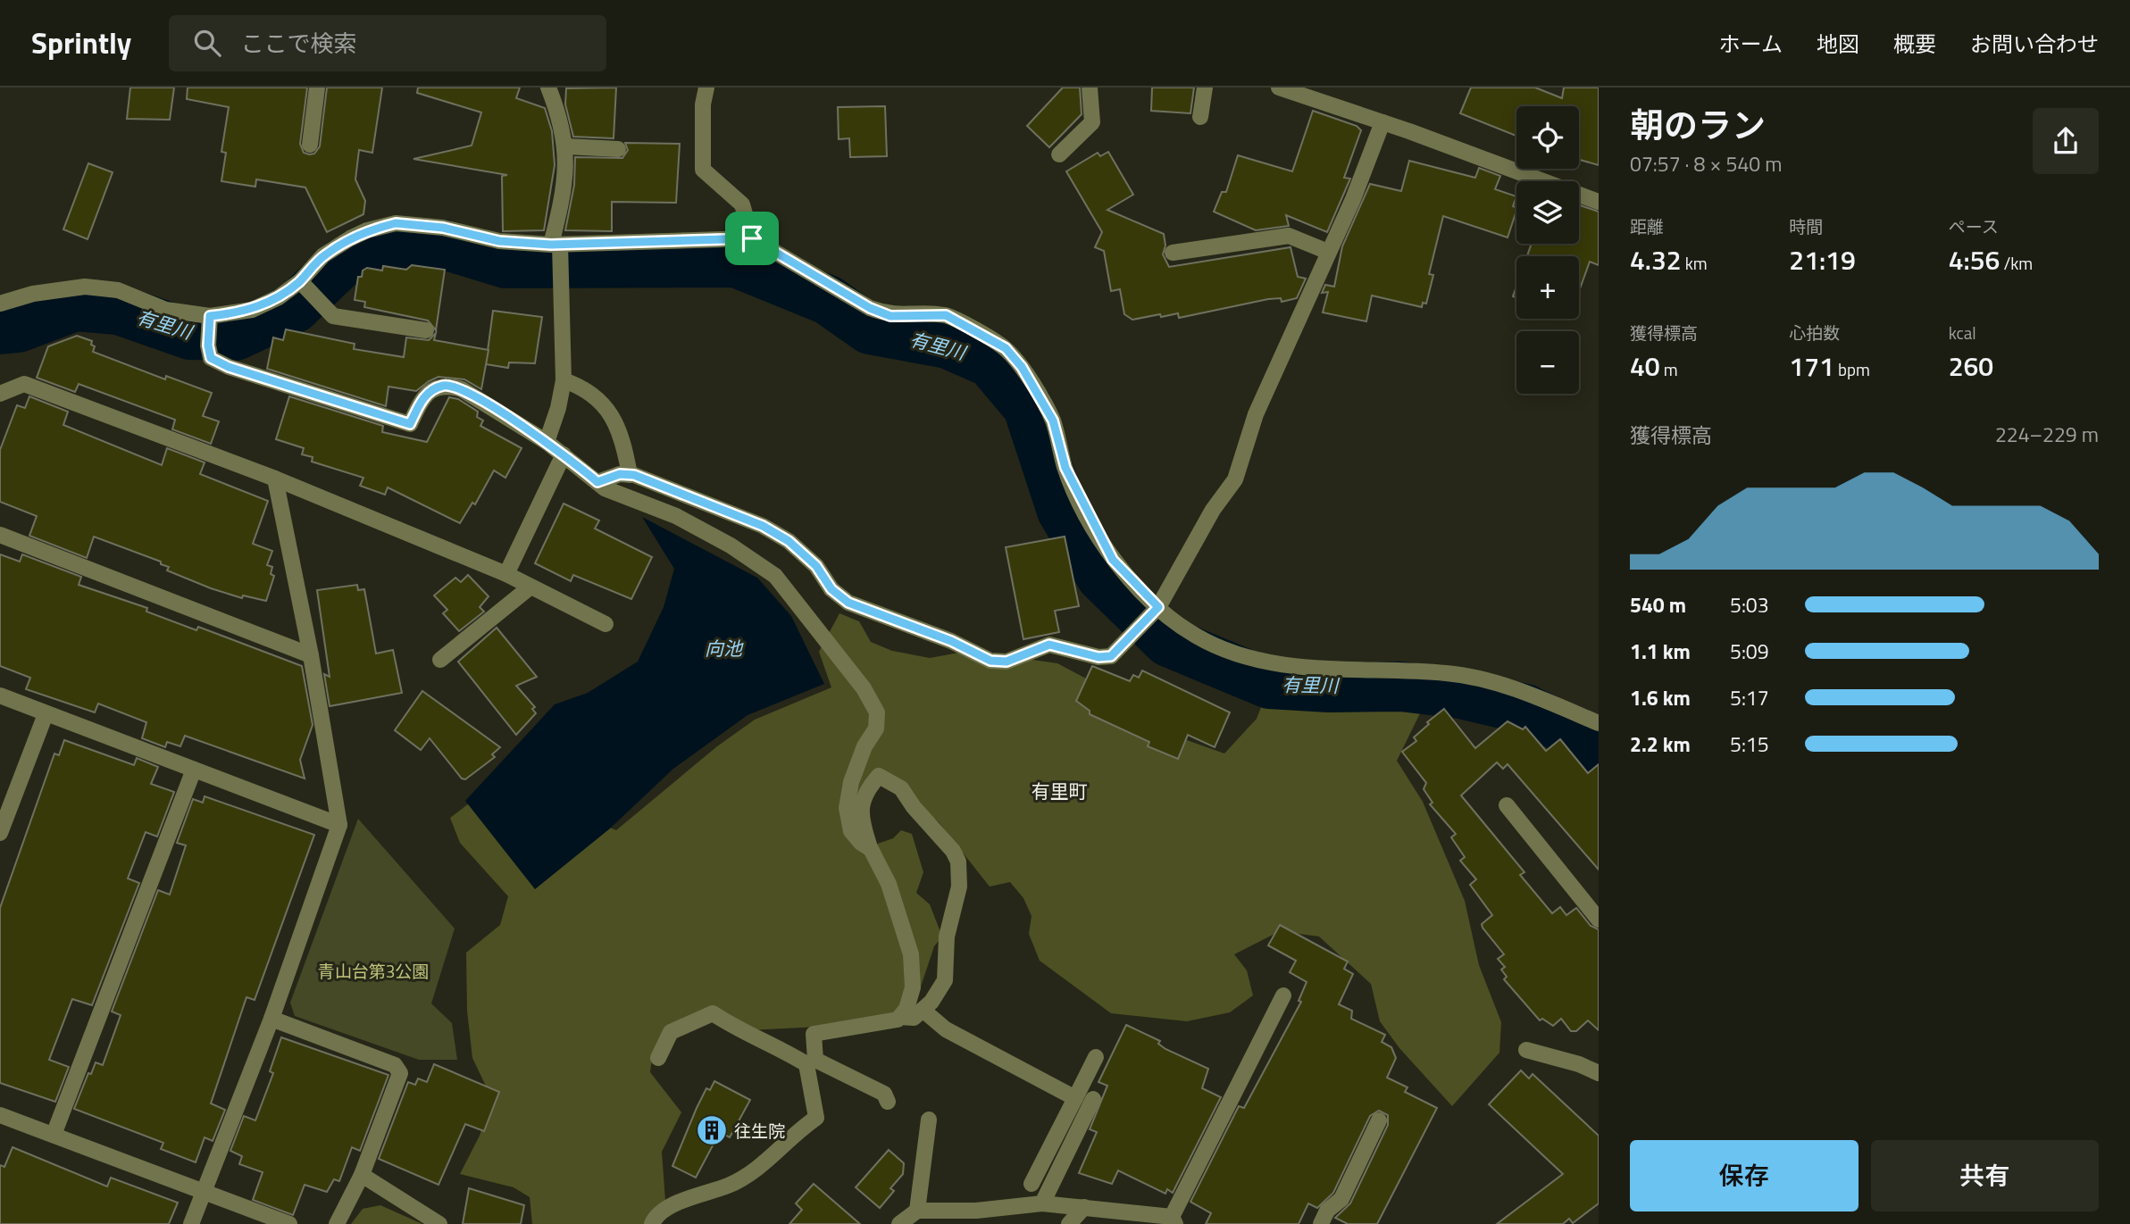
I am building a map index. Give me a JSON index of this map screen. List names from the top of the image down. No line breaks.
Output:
{"districts":["有里町"],"water":["有里川","向池"],"parks":["青山台第3公園"],"places":{"building":["往生院"]},"page":{"header":"Sprintly","search":"ここで検索","nav":["ホーム","地図","概要","お問い合わせ"],"heading":["朝のラン","07:57 · 8 × 540 m"],"map_buttons":["+","−"],"stats":[["距離","4.32 km"],["時間","21:19"],["ペース","4:56 /km"],["獲得標高","40 m"],["心拍数","171 bpm"],["kcal","260"]],"chart":["獲得標高","224–229 m"],"list":[{"name":"540 m","note":"5:03"},{"name":"1.1 km","note":"5:09"},{"name":"1.6 km","note":"5:17"},{"name":"2.2 km","note":"5:15"}],"buttons":["保存","共有"]}}
